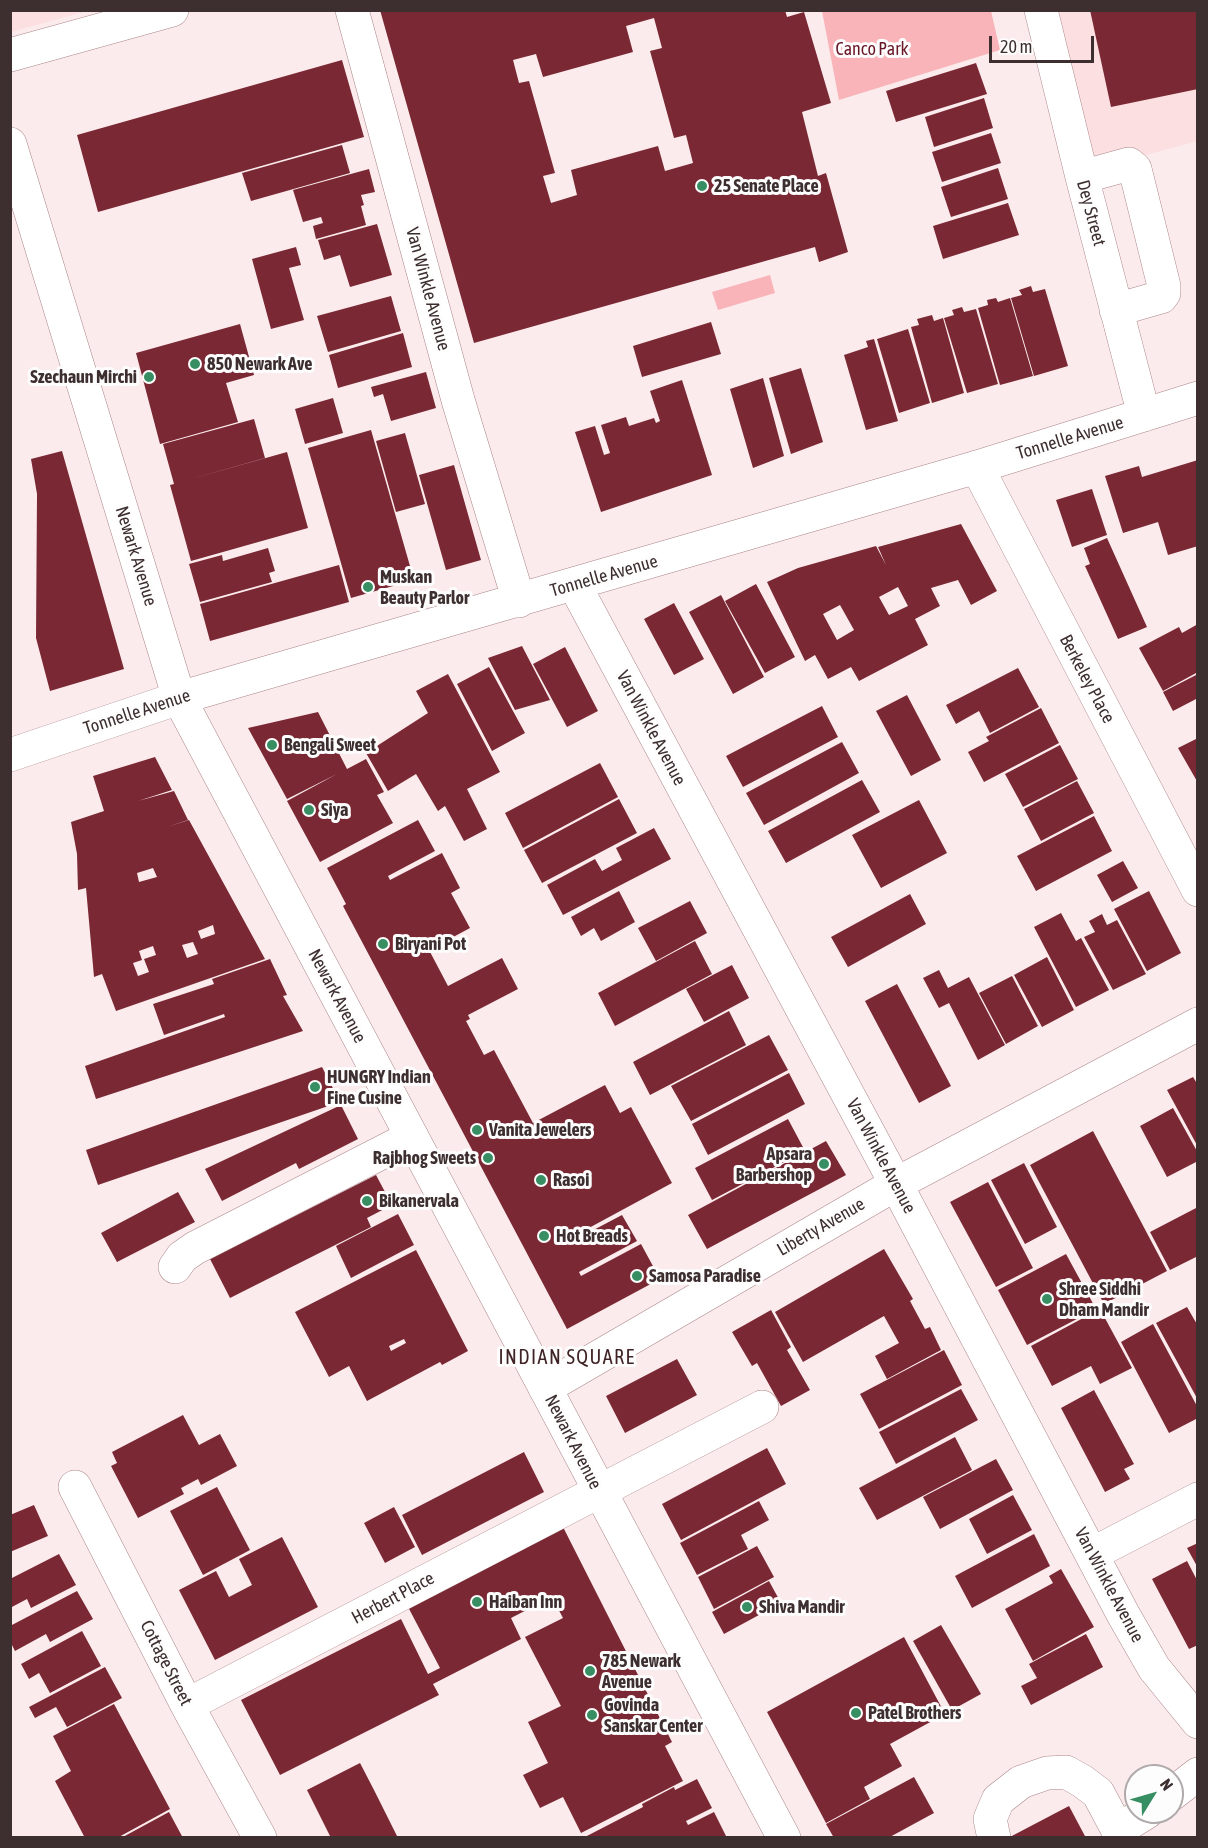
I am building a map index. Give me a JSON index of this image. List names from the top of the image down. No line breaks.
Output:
{"streets":{"street":["Dey Street","Van Winkle Avenue","Tonnelle Avenue","Newark Avenue","Berkeley Place","Liberty Avenue","Herbert Place","Cottage Street"]},"crossings":[["Dey Street","Tonnelle Avenue"],["Van Winkle Avenue","Tonnelle Avenue"],["Van Winkle Avenue","Liberty Avenue"],["Tonnelle Avenue","Newark Avenue"],["Tonnelle Avenue","Berkeley Place"],["Newark Avenue","Liberty Avenue"],["Newark Avenue","Herbert Place"],["Herbert Place","Cottage Street"]],"districts":["INDIAN SQUARE"],"parks":["Canco Park"],"places":["25 Senate Place","850 Newark Ave","Szechaun Mirchi","Muskan Beauty Parlor","Bengali Sweet","Siya","Biryani Pot","HUNGRY Indian Fine Cusine","Vanita Jewelers","Rajbhog Sweets","Apsara Barbershop","Rasoi","Bikanervala","Hot Breads","Samosa Paradise","Shree Siddhi Dham Mandir","Haiban Inn","Shiva Mandir","785 Newark Avenue","Patel Brothers","Govinda Sanskar Center"],"scale_bar":"20 m","north":"top right"}
